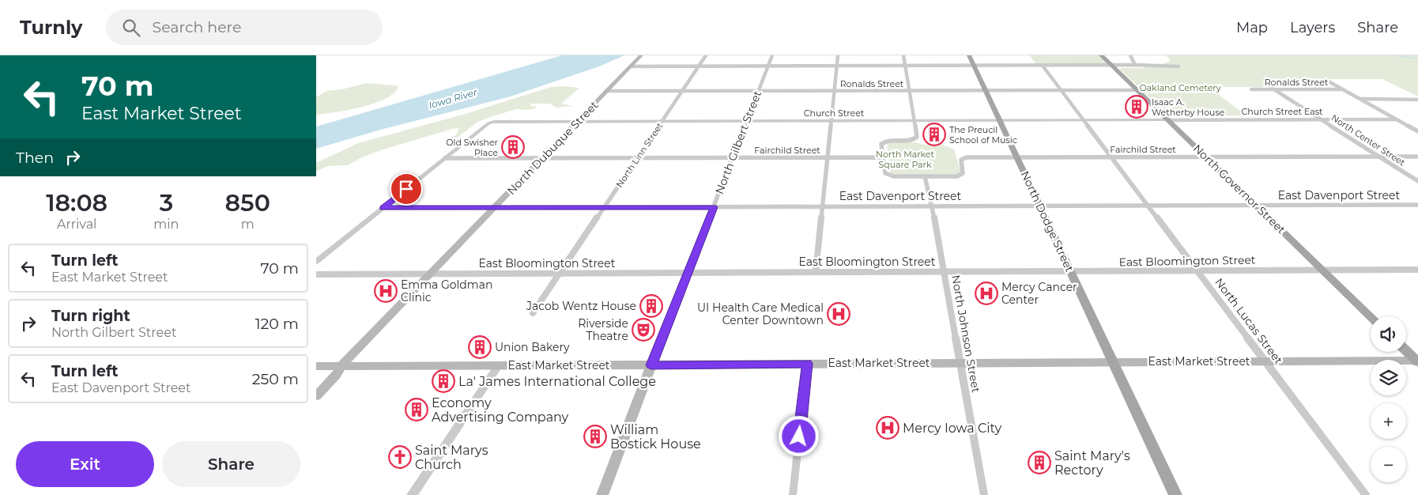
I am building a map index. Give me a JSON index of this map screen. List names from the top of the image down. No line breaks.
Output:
{"streets":{"main road":["North Gilbert Street","North Dubuque Street","North Governor Street","North Dodge Street","East Market Street"],"street":["Ronalds Street","Church Street East","Church Street","North Center Street","Fairchild Street","North Linn Street","East Davenport Street","East Bloomington Street","North Lucas Street","North Johnson Street"]},"crossings":[["Ronalds Street","North Center Street"],["Ronalds Street","North Gilbert Street"],["Ronalds Street","North Dubuque Street"],["Ronalds Street","North Linn Street"],["Ronalds Street","North Governor Street"],["Ronalds Street","North Dodge Street"],["Ronalds Street","North Lucas Street"],["Church Street East","Church Street"],["Church Street East","North Center Street"],["Church Street East","North Governor Street"],["Church Street","North Gilbert Street"],["Church Street","North Dubuque Street"],["Church Street","Fairchild Street"],["Church Street","North Linn Street"],["Church Street","North Governor Street"],["Church Street","North Dodge Street"],["Church Street","North Lucas Street"],["North Center Street","Fairchild Street"],["North Gilbert Street","Fairchild Street"],["North Gilbert Street","East Davenport Street"],["North Gilbert Street","East Bloomington Street"],["North Gilbert Street","East Market Street"],["North Dubuque Street","Fairchild Street"],["North Dubuque Street","East Davenport Street"],["North Dubuque Street","East Bloomington Street"],["North Dubuque Street","East Market Street"],["Fairchild Street","North Linn Street"],["Fairchild Street","North Governor Street"],["Fairchild Street","North Dodge Street"],["Fairchild Street","North Lucas Street"],["Fairchild Street","North Johnson Street"],["North Linn Street","East Davenport Street"],["North Linn Street","East Bloomington Street"],["North Governor Street","East Davenport Street"],["North Governor Street","East Bloomington Street"],["East Davenport Street","North Dodge Street"],["East Davenport Street","North Lucas Street"],["East Davenport Street","North Johnson Street"],["North Dodge Street","East Bloomington Street"],["North Dodge Street","East Market Street"],["East Bloomington Street","North Lucas Street"],["East Bloomington Street","North Johnson Street"],["North Lucas Street","East Market Street"],["North Johnson Street","East Market Street"]],"water":["Iowa River"],"parks":["Oakland Cemetery","North Market Square Park"],"places":{"building":["Isaac A. Wetherby House","The Preucil School of Music","Old Swisher Place","Jacob Wentz House","Union Bakery","La' James International College","Economy Advertising Company","William Bostick House","Saint Mary's Rectory"],"hospital":["Emma Goldman Clinic","Mercy Cancer Center","UI Health Care Medical Center Downtown","Mercy Iowa City"],"theatre":["Riverside Theatre"],"church":["Saint Marys Church"]},"page":{"header":"Turnly","search":"Search here","nav":["Map","Layers","Share"],"turn":["70 m","East Market Street"],"then":"Then","eta":["18:08","Arrival","3","min","850","m"],"list":[{"name":"Turn left","note":"East Market Street","value":"70 m"},{"name":"Turn right","note":"North Gilbert Street","value":"120 m"},{"name":"Turn left","note":"East Davenport Street","value":"250 m"}],"map_buttons":["+","−"],"buttons":["Exit","Share"]}}
